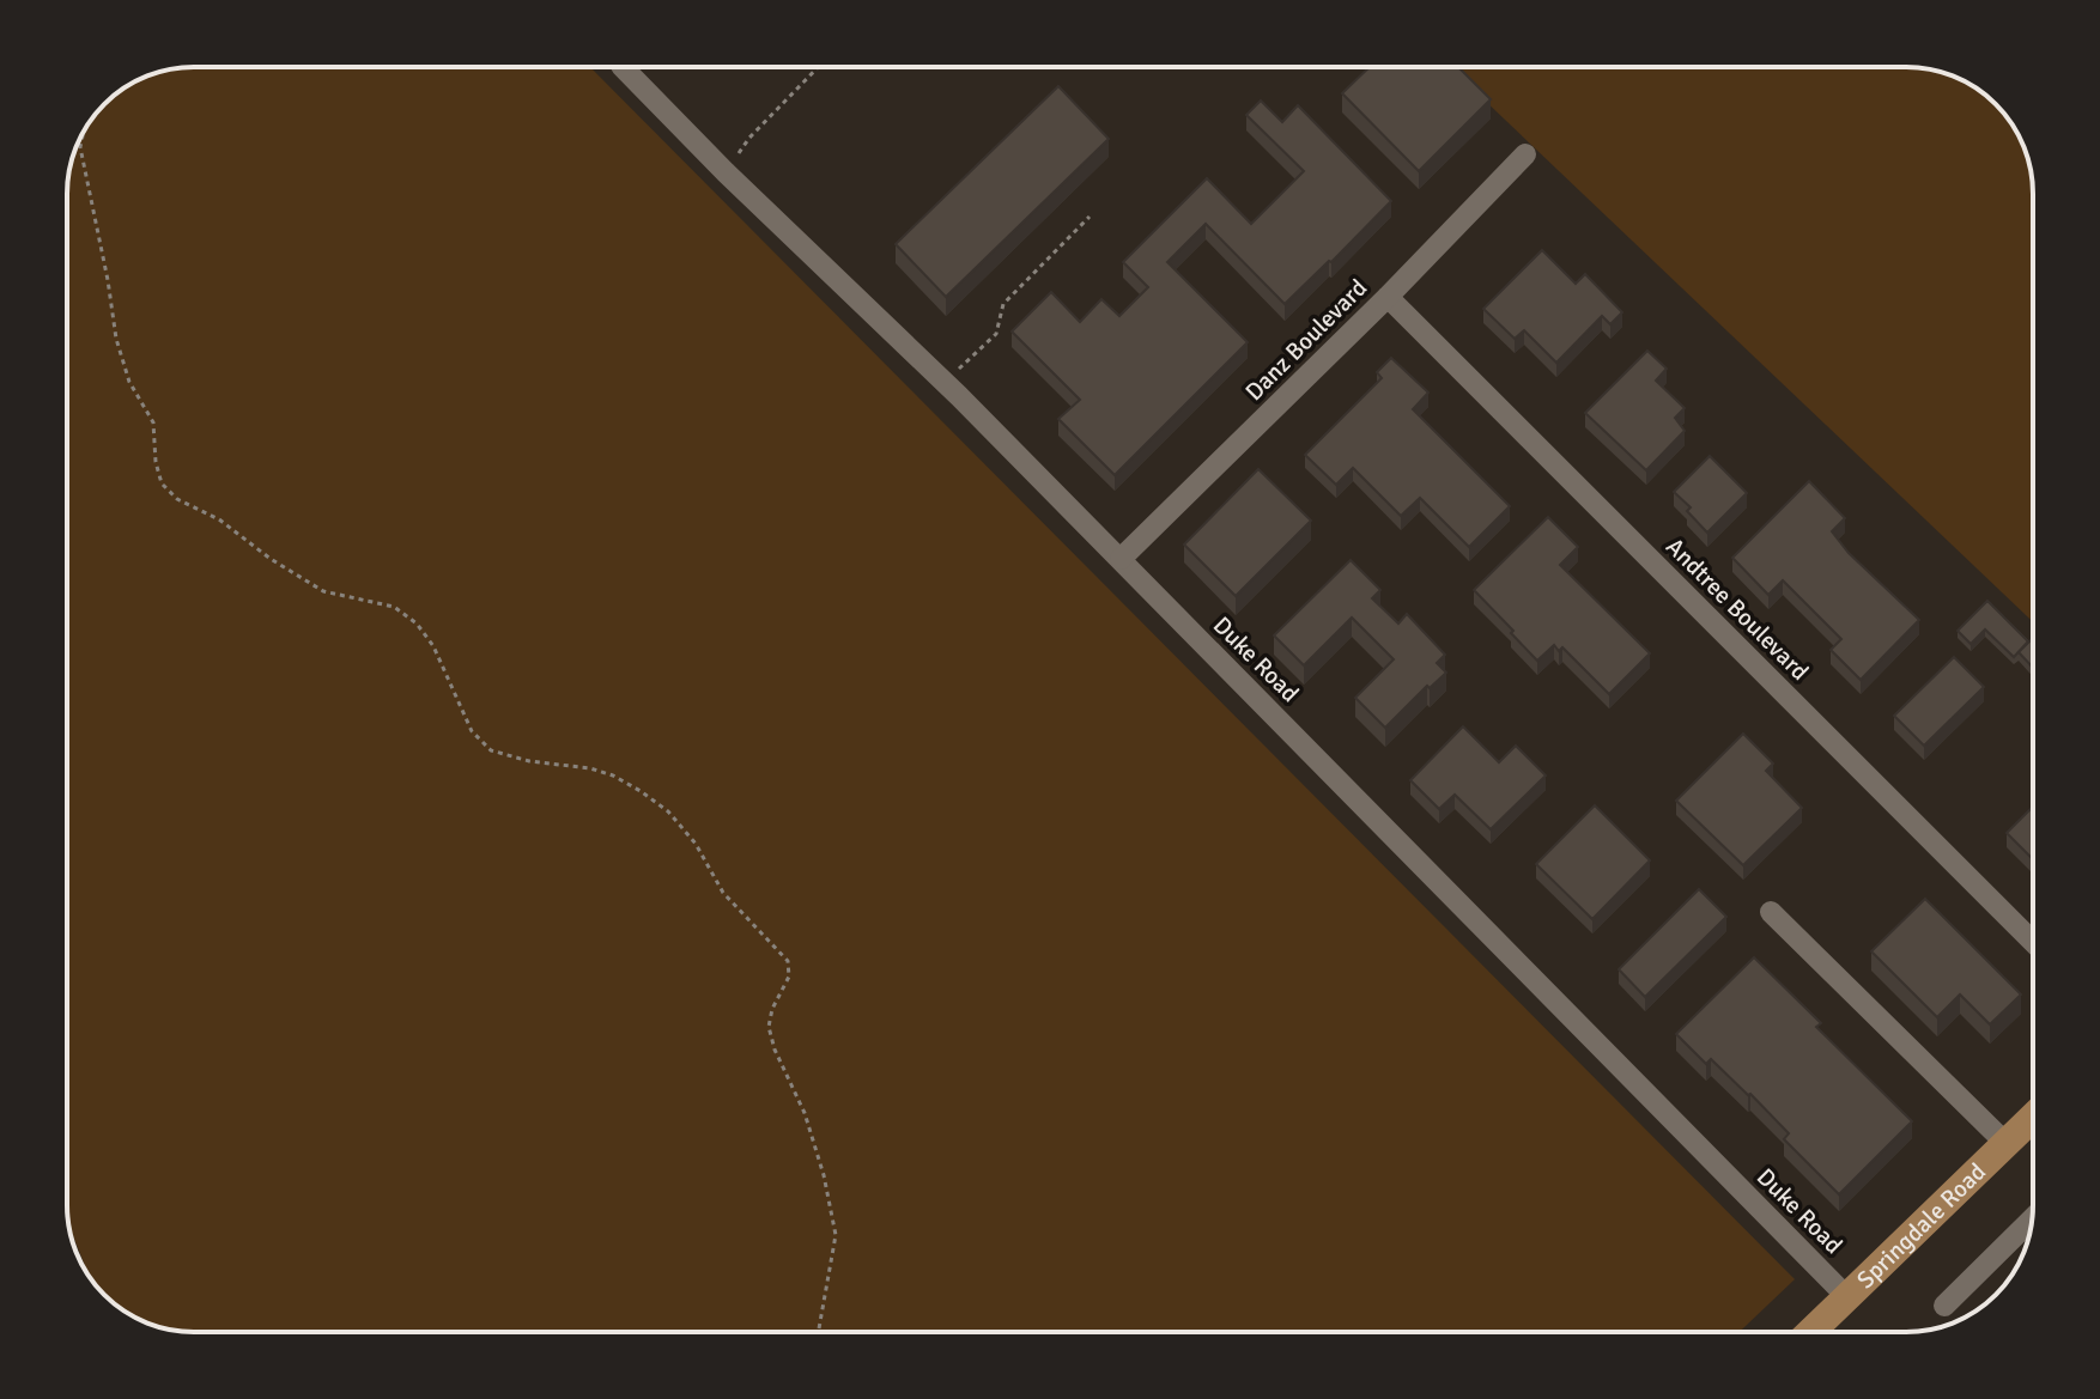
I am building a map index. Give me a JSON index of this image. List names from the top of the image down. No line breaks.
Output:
{"streets":{"main road":["Springdale Road"],"street":["Danz Boulevard","Andtree Boulevard","Duke Road"]},"crossings":[["Danz Boulevard","Andtree Boulevard"],["Danz Boulevard","Duke Road"],["Duke Road","Springdale Road"]]}
